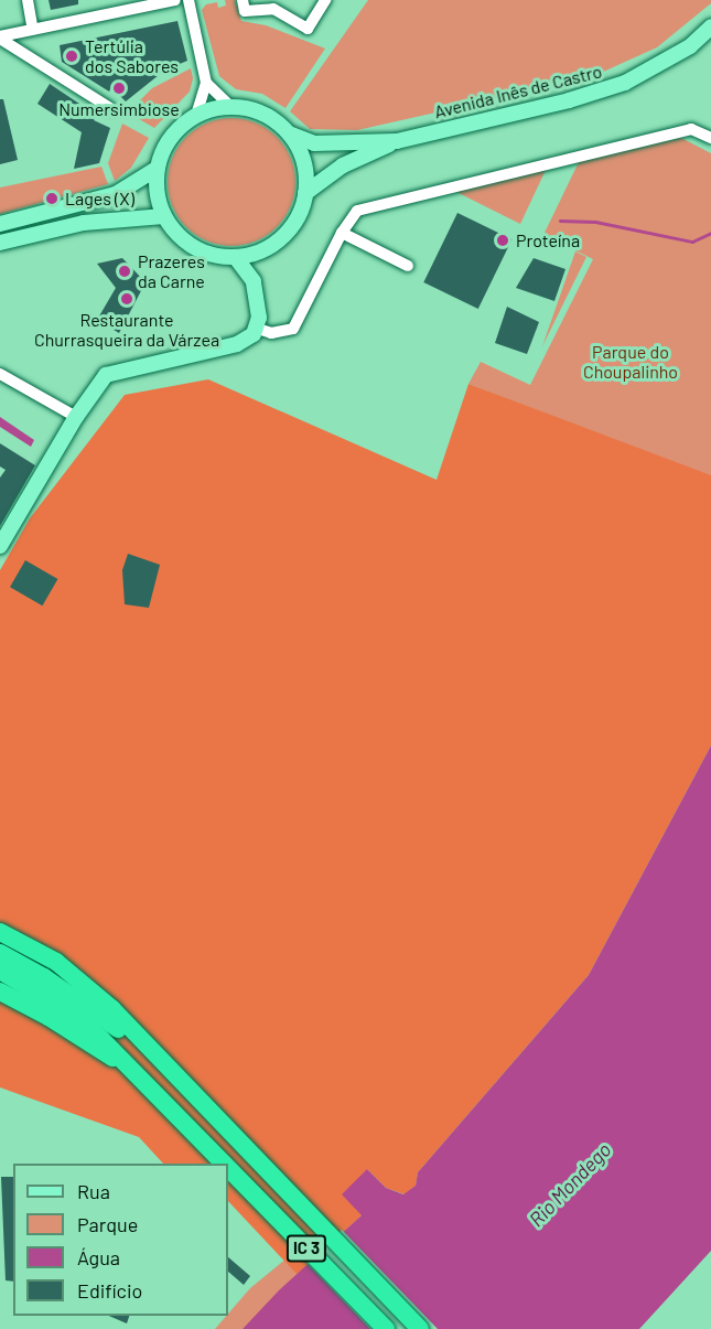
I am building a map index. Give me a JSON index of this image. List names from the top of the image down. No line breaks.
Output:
{"streets":{"highway":["IC 3"],"main road":["Avenida Inês de Castro"]},"water":["Rio Mondego"],"parks":["Parque do Choupalinho"],"places":["Tertúlia dos Sabores","Numersimbiose","Lages (X)","Proteína","Prazeres da Carne","Restaurante Churrasqueira da Várzea"],"legend":["Rua","Parque","Água","Edifício"]}
